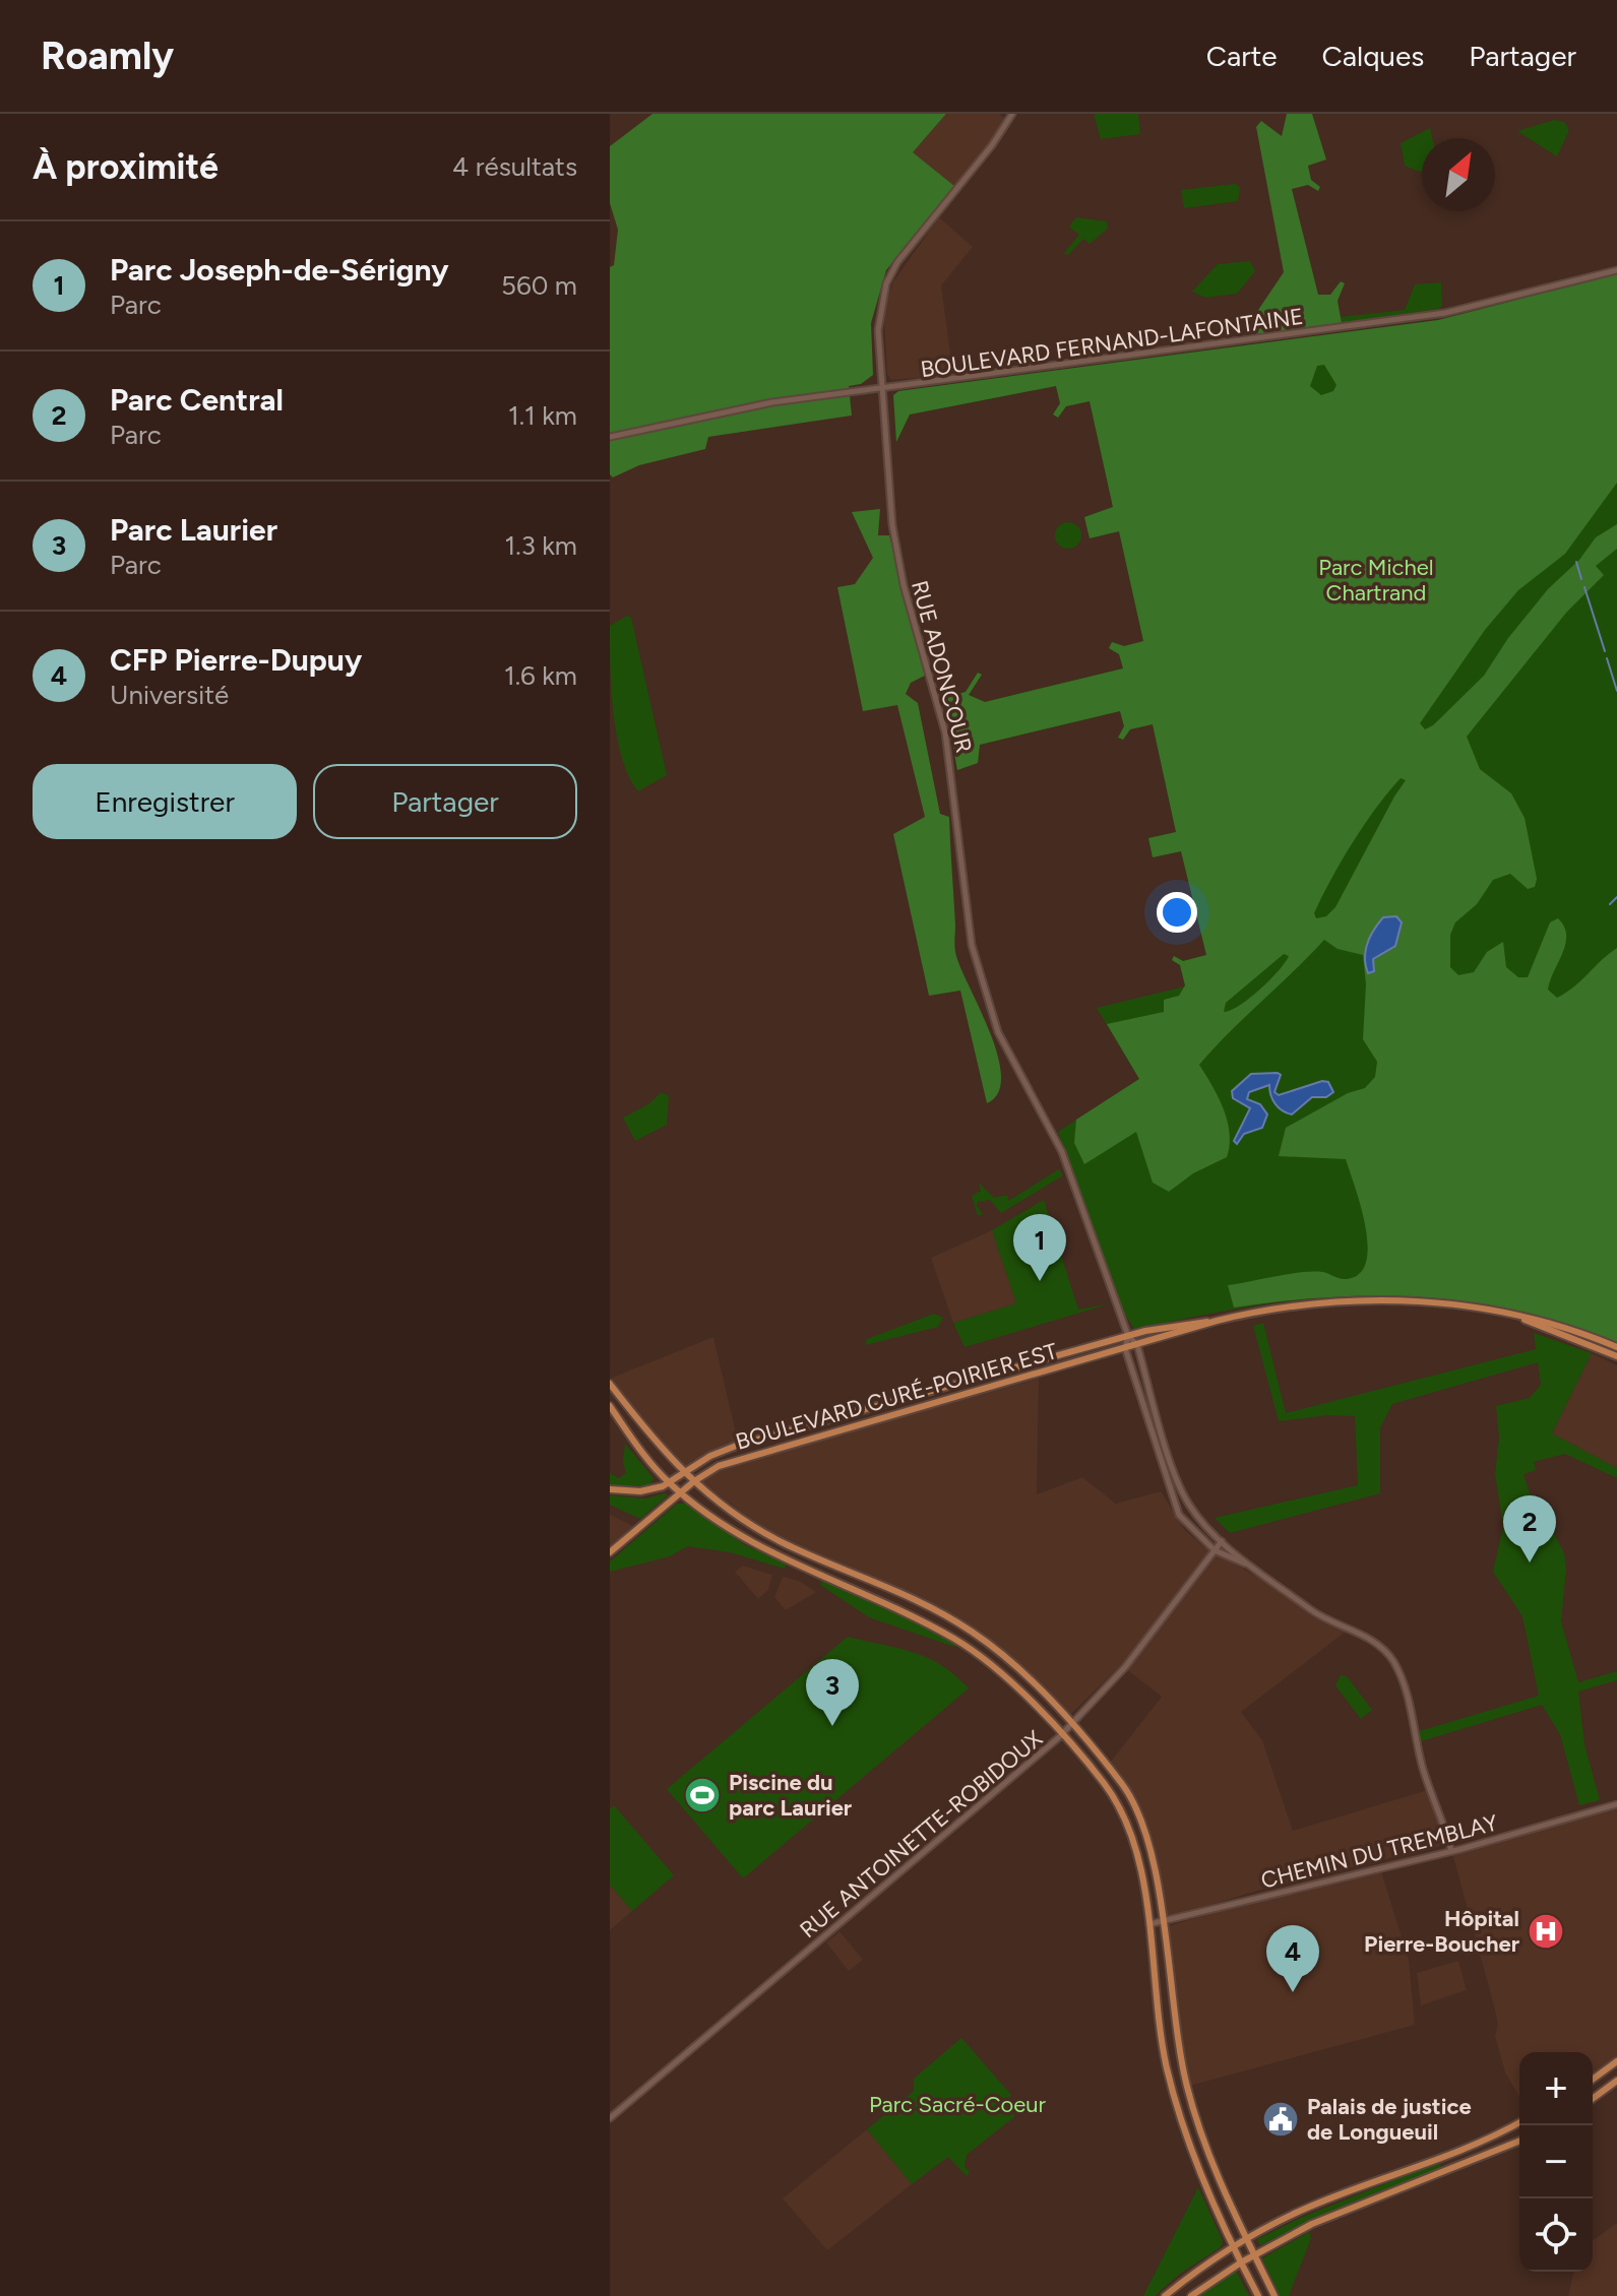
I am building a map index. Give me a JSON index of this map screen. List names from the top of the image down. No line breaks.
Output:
{"streets":{"main road":["BOULEVARD CURÉ-POIRIER EST"],"street":["BOULEVARD FERNAND-LAFONTAINE","RUE ADONCOUR","RUE ANTOINETTE-ROBIDOUX","CHEMIN DU TREMBLAY"]},"crossings":[["BOULEVARD FERNAND-LAFONTAINE","RUE ADONCOUR"],["RUE ADONCOUR","BOULEVARD CURÉ-POIRIER EST"],["RUE ADONCOUR","RUE ANTOINETTE-ROBIDOUX"],["RUE ADONCOUR","CHEMIN DU TREMBLAY"]],"parks":["Parc Michel Chartrand","Parc Sacré-Coeur"],"places":{"sports":["Piscine du parc Laurier"],"hospital":["Hôpital Pierre-Boucher"],"public building":["Palais de justice de Longueuil"]},"north":"top right","page":{"header":"Roamly","nav":["Carte","Calques","Partager"],"heading":["À proximité","4 résultats"],"list":[{"mark":"1","name":"Parc Joseph-de-Sérigny","note":"Parc","value":"560 m"},{"mark":"2","name":"Parc Central","note":"Parc","value":"1.1 km"},{"mark":"3","name":"Parc Laurier","note":"Parc","value":"1.3 km"},{"mark":"4","name":"CFP Pierre-Dupuy","note":"Université","value":"1.6 km"}],"buttons":["Enregistrer","Partager"],"pins":["1","2","3","4"],"map_buttons":["+","−"]}}
